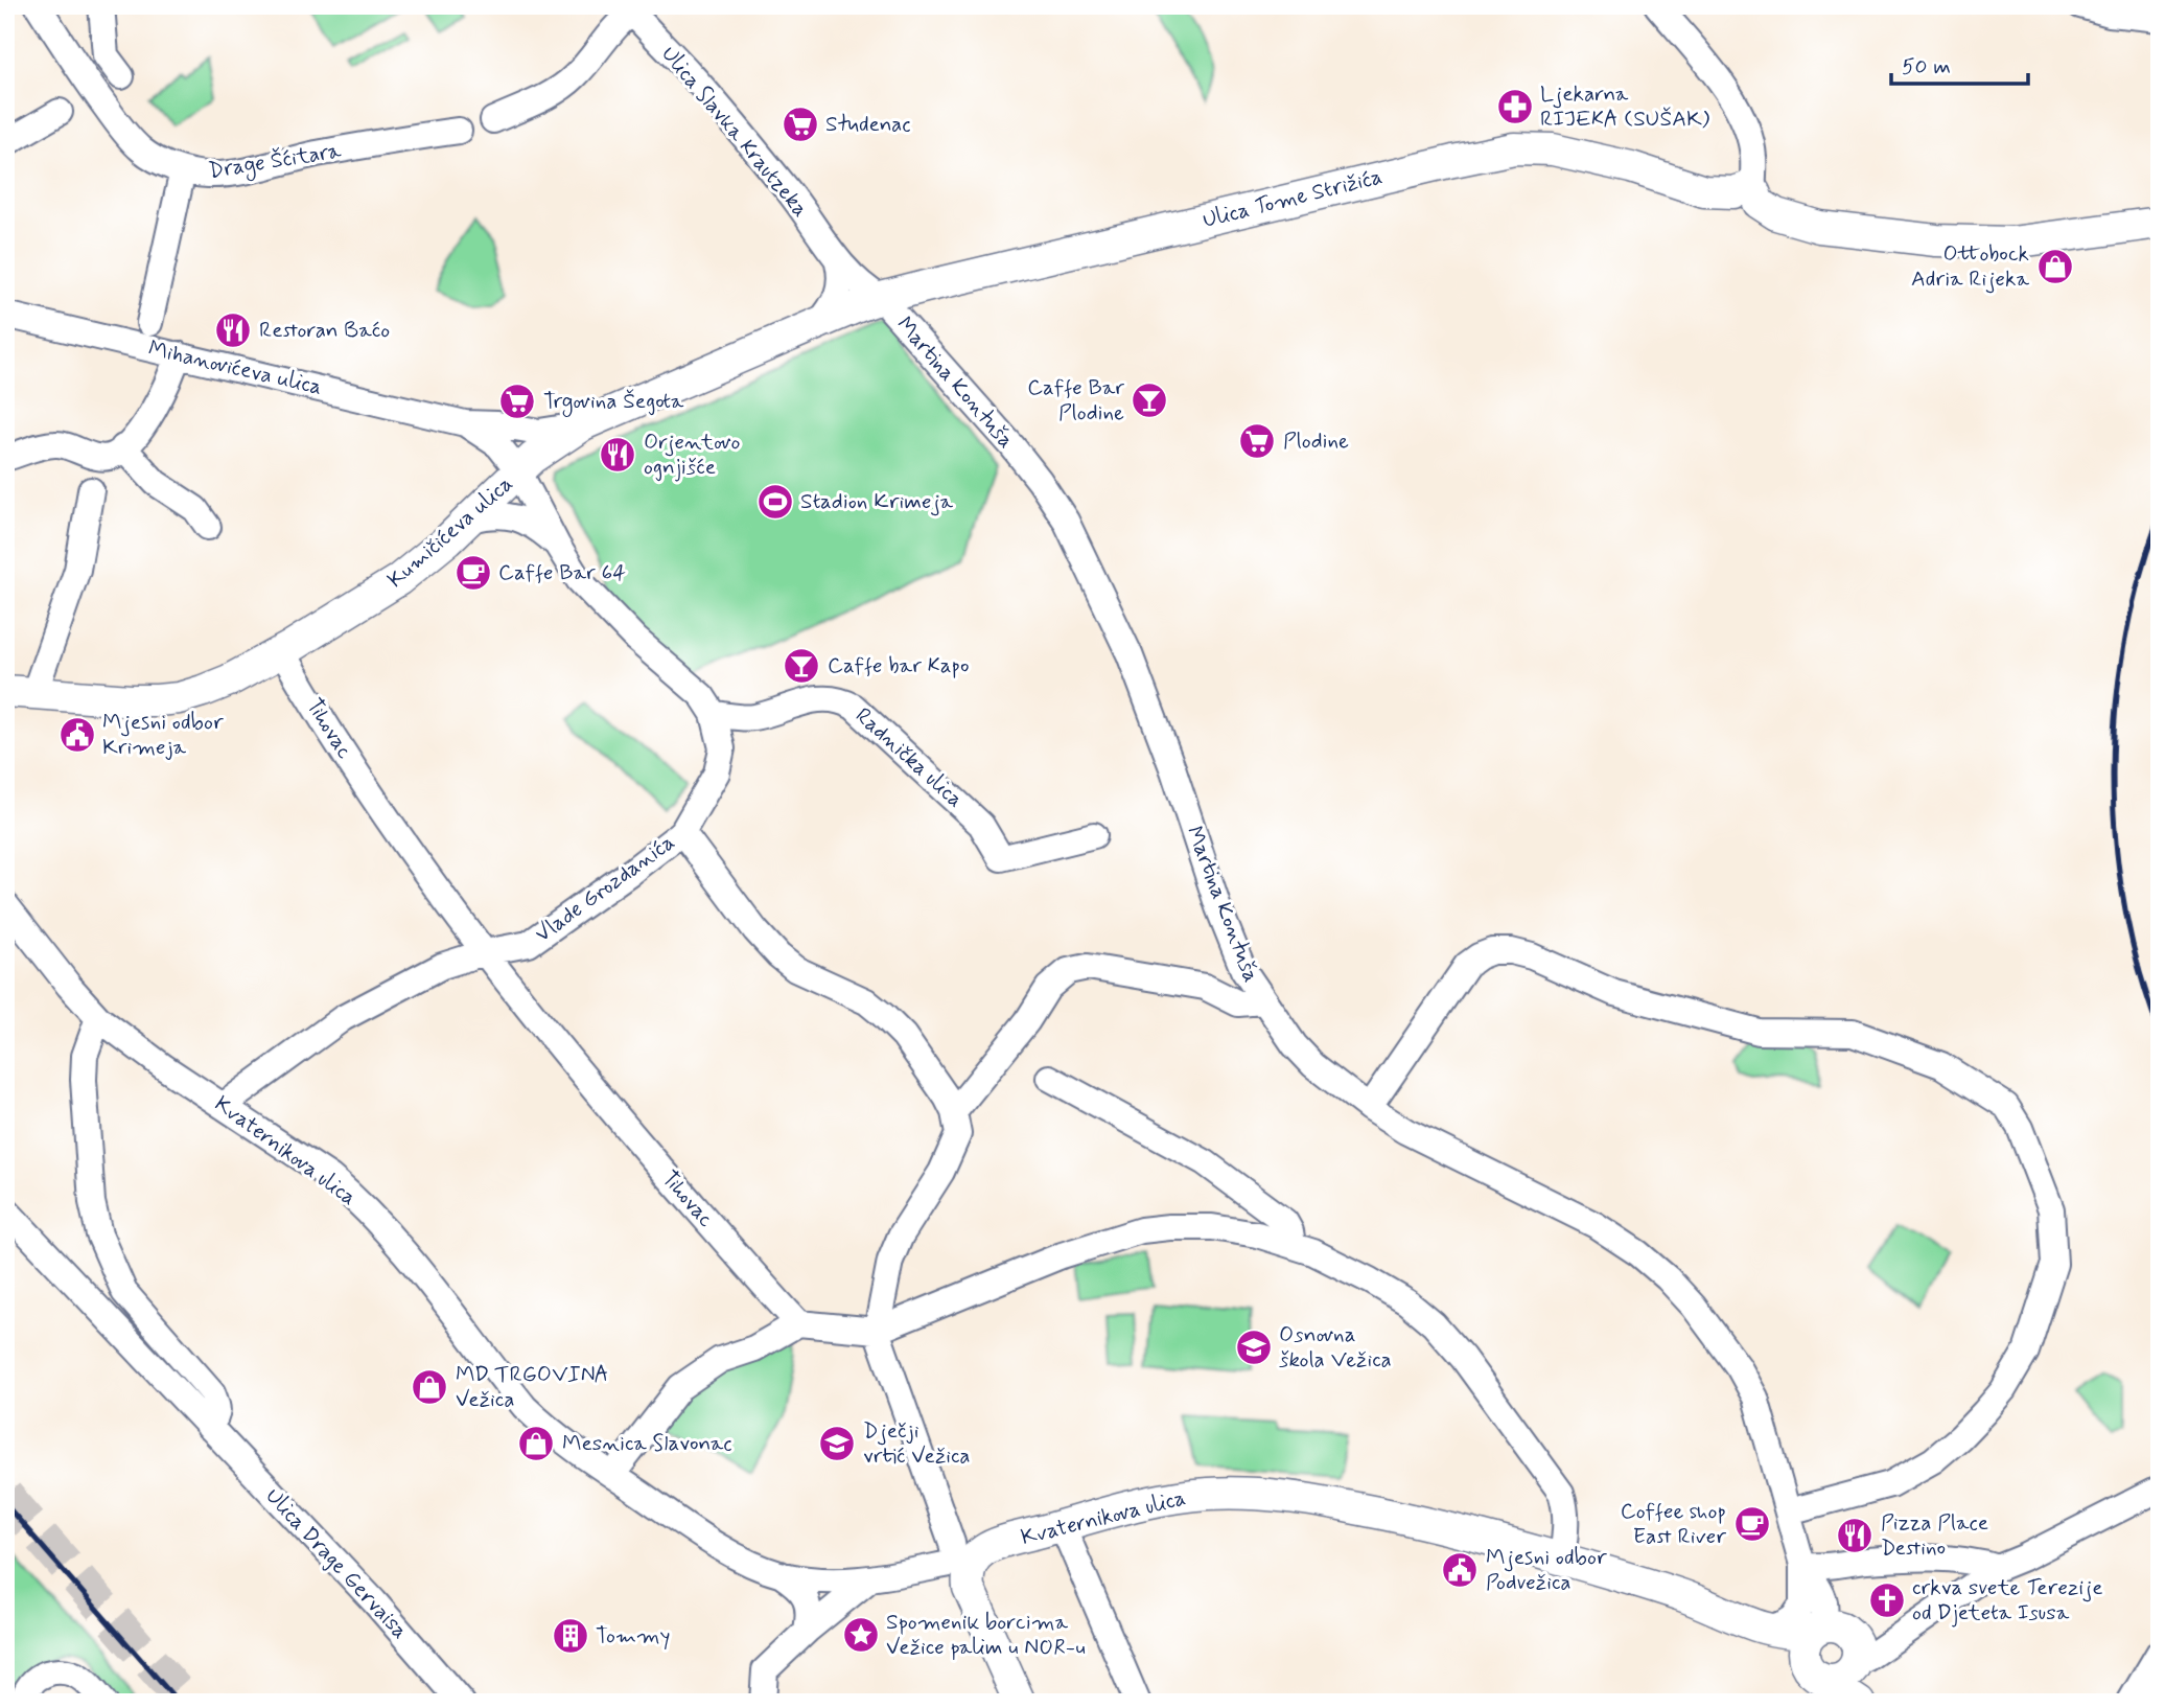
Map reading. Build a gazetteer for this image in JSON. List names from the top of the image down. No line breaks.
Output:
{"streets":{"main road":["Ulica Tome Strižića","Kumičićeva ulica","Kvaternikova ulica"],"street":["Ulica Slavka Krautzeka","Drage Šćitara","Mihanovićeva ulica","Martina Kontuša","Tihovac","Radnička ulica","Vlade Grozdanića","Ulica Drage Gervaisa"]},"crossings":[["Ulica Slavka Krautzeka","Ulica Tome Strižića"],["Ulica Slavka Krautzeka","Martina Kontuša"],["Ulica Slavka Krautzeka","Kumičićeva ulica"],["Ulica Tome Strižića","Martina Kontuša"],["Ulica Tome Strižića","Kumičićeva ulica"],["Mihanovićeva ulica","Kumičićeva ulica"],["Martina Kontuša","Kumičićeva ulica"],["Martina Kontuša","Kvaternikova ulica"],["Kumičićeva ulica","Tihovac"],["Tihovac","Vlade Grozdanića"],["Radnička ulica","Vlade Grozdanića"],["Vlade Grozdanića","Kvaternikova ulica"]],"places":{"pharmacy":["Ljekarna RIJEKA (SUŠAK)"],"supermarket":["Studenac","Trgovina Šegota","Plodine"],"shop":["Ottobock Adria Rijeka","MD TRGOVINA Vežica","Mesnica Slavonac"],"restaurant":["Restoran Baćo","Orjentovo ognjišće","Pizza Place Destino"],"bar":["Caffe Bar Plodine","Caffe bar Kapo"],"sports":["Stadion Krimeja"],"cafe":["Caffe Bar 64","Coffee shop East River"],"public building":["Mjesni odbor Krimeja","Mjesni odbor Podvežica"],"school or university":["Osnovna škola Vežica","Dječji vrtić Vežica"],"church":["crkva svete Terezije od Djeteta Isusa"],"place":["Spomenik borcima Vežice palim u NOR-u"],"building":["Tommy"]},"scale_bar":"50 m"}
